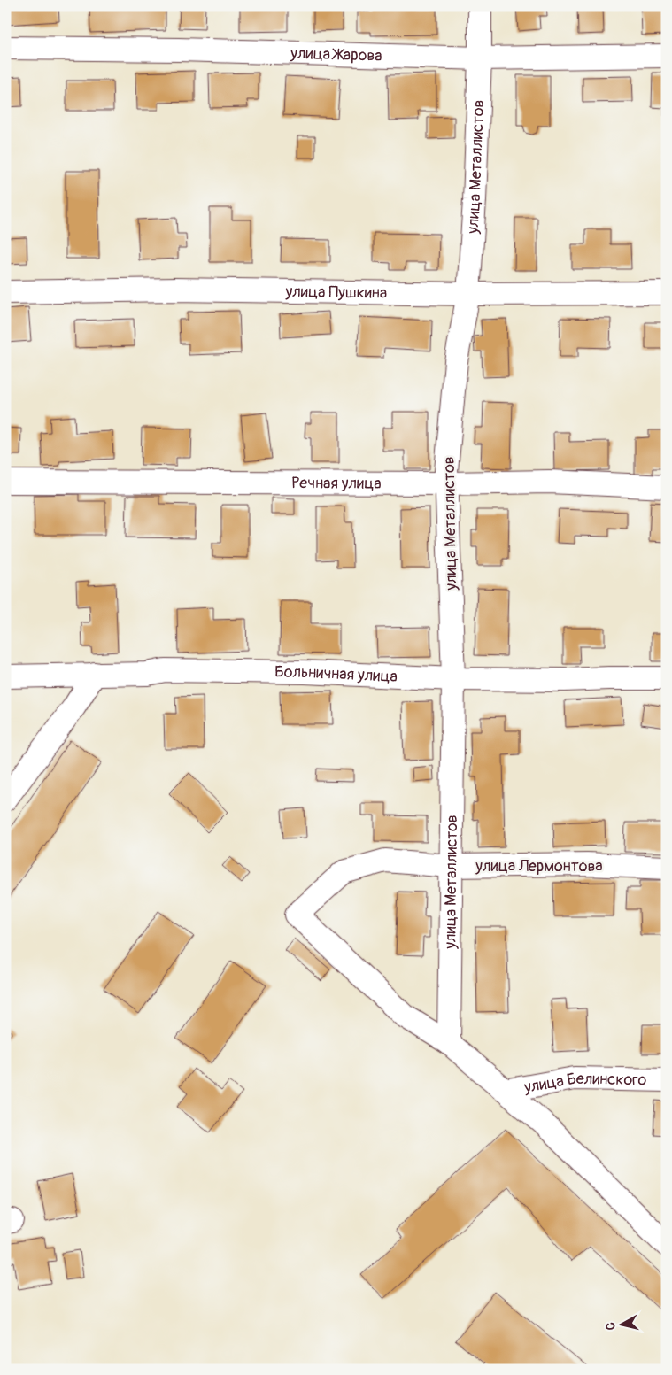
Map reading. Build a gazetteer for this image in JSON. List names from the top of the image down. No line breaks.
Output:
{"streets":{"street":["улица Жарова","улица Металлистов","улица Пушкина","Речная улица","Больничная улица","улица Лермонтова","улица Белинского"]},"crossings":[["улица Жарова","улица Металлистов"],["улица Металлистов","улица Пушкина"],["улица Металлистов","Речная улица"],["улица Металлистов","Больничная улица"],["улица Металлистов","улица Лермонтова"]],"north":"left"}
